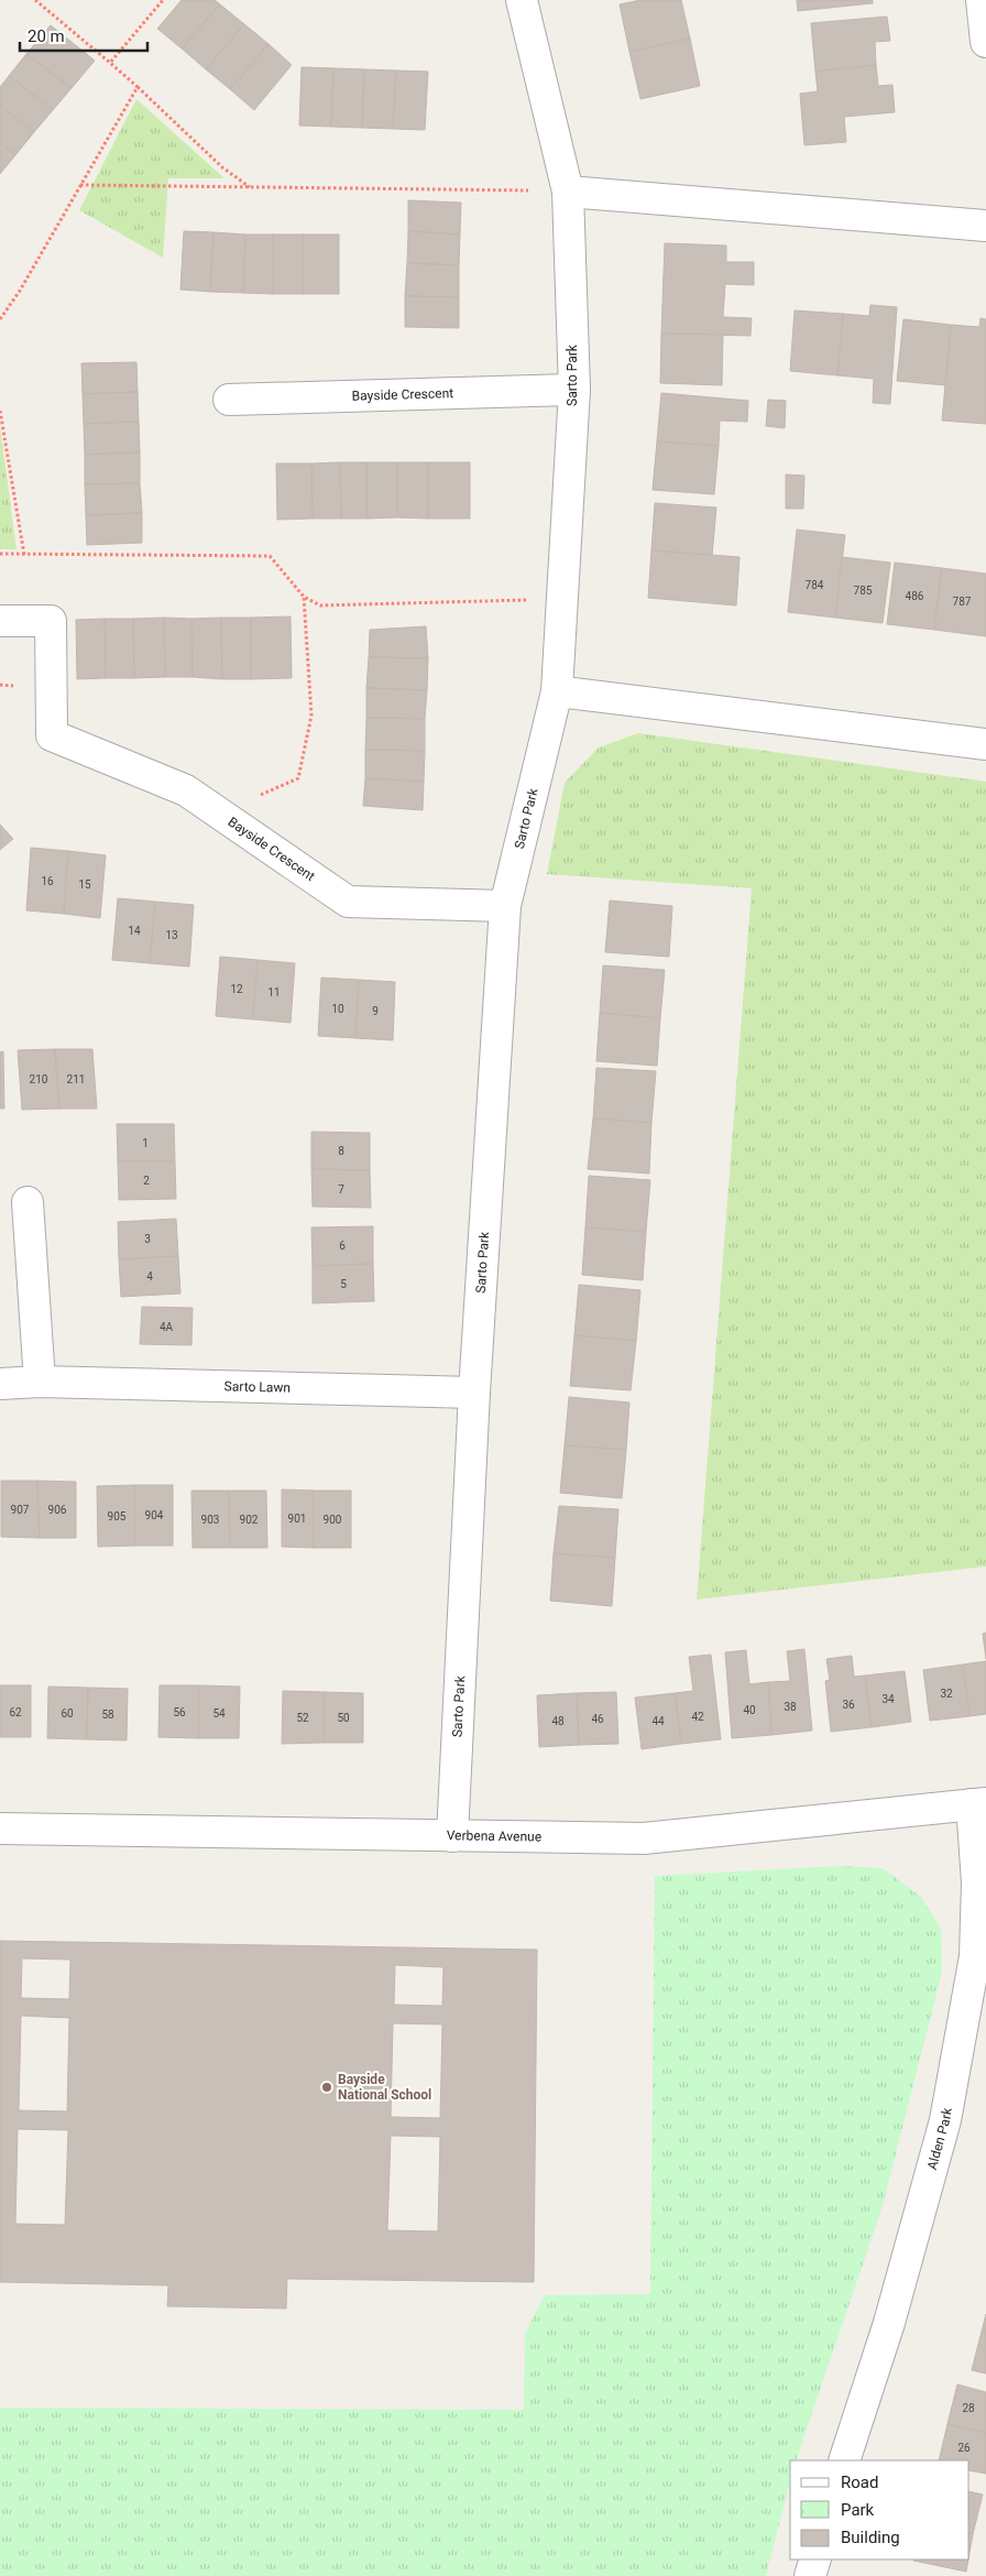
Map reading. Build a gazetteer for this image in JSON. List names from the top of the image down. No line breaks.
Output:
{"streets":{"street":["Sarto Park","Bayside Crescent","Sarto Lawn","Verbena Avenue","Alden Park"]},"crossings":[["Sarto Park","Bayside Crescent"],["Sarto Park","Sarto Lawn"],["Sarto Park","Verbena Avenue"],["Verbena Avenue","Alden Park"]],"places":["Bayside National School"],"house_numbers":["784","785","486","787","16","15","14","13","12","11","10","9","210","211","1","8","2","7","3","6","4","5","4A","907","906","904","905","901","903","902","900","32","34","36","38","40","62","56","60","54","58","42","52","50","46","48","44","28","26"],"legend":["Road","Park","Building"],"scale_bar":"20 m"}
